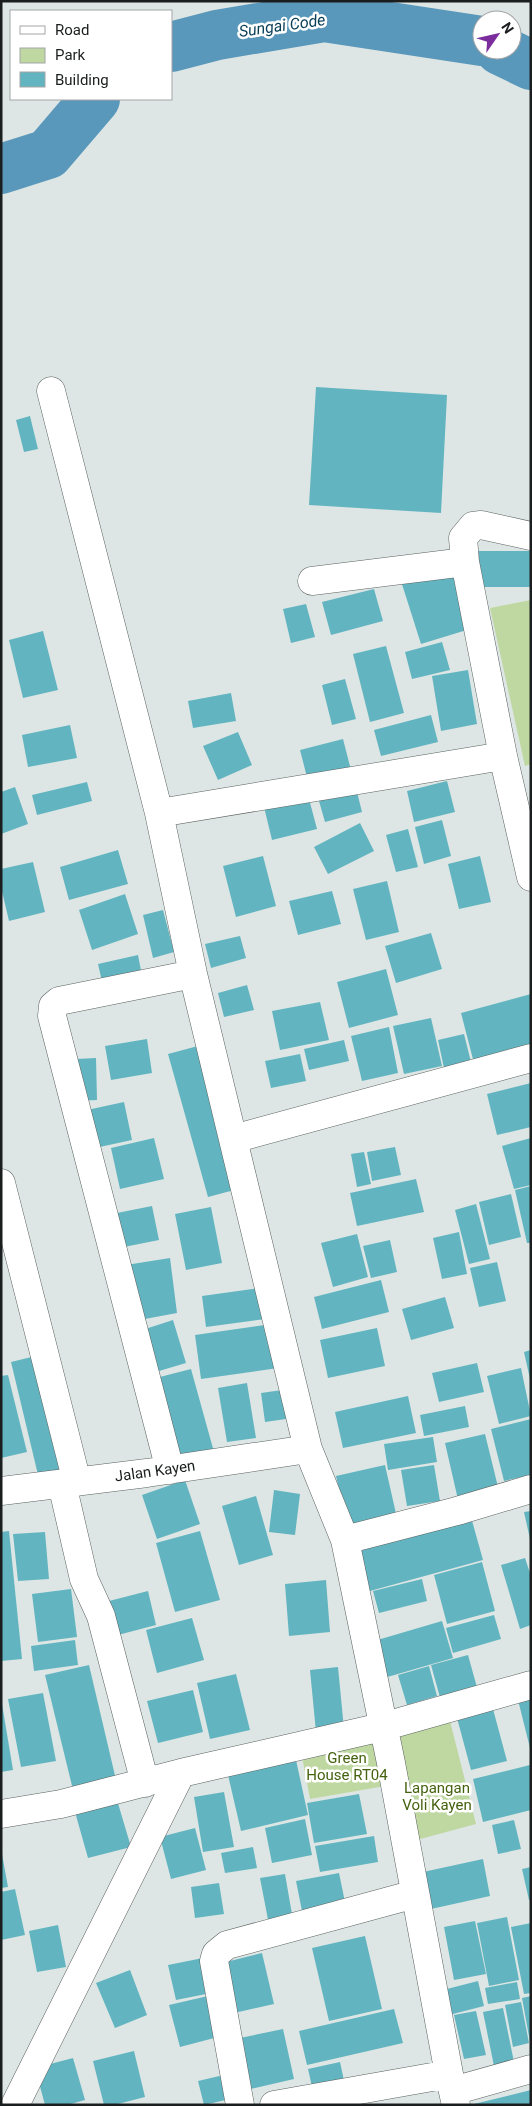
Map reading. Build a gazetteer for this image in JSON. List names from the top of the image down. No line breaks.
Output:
{"streets":{"street":["Jalan Kayen"]},"water":["Sungai Code"],"parks":["Green House RT04","Lapangan Voli Kayen"],"legend":["Road","Park","Building"],"north":"top right"}
